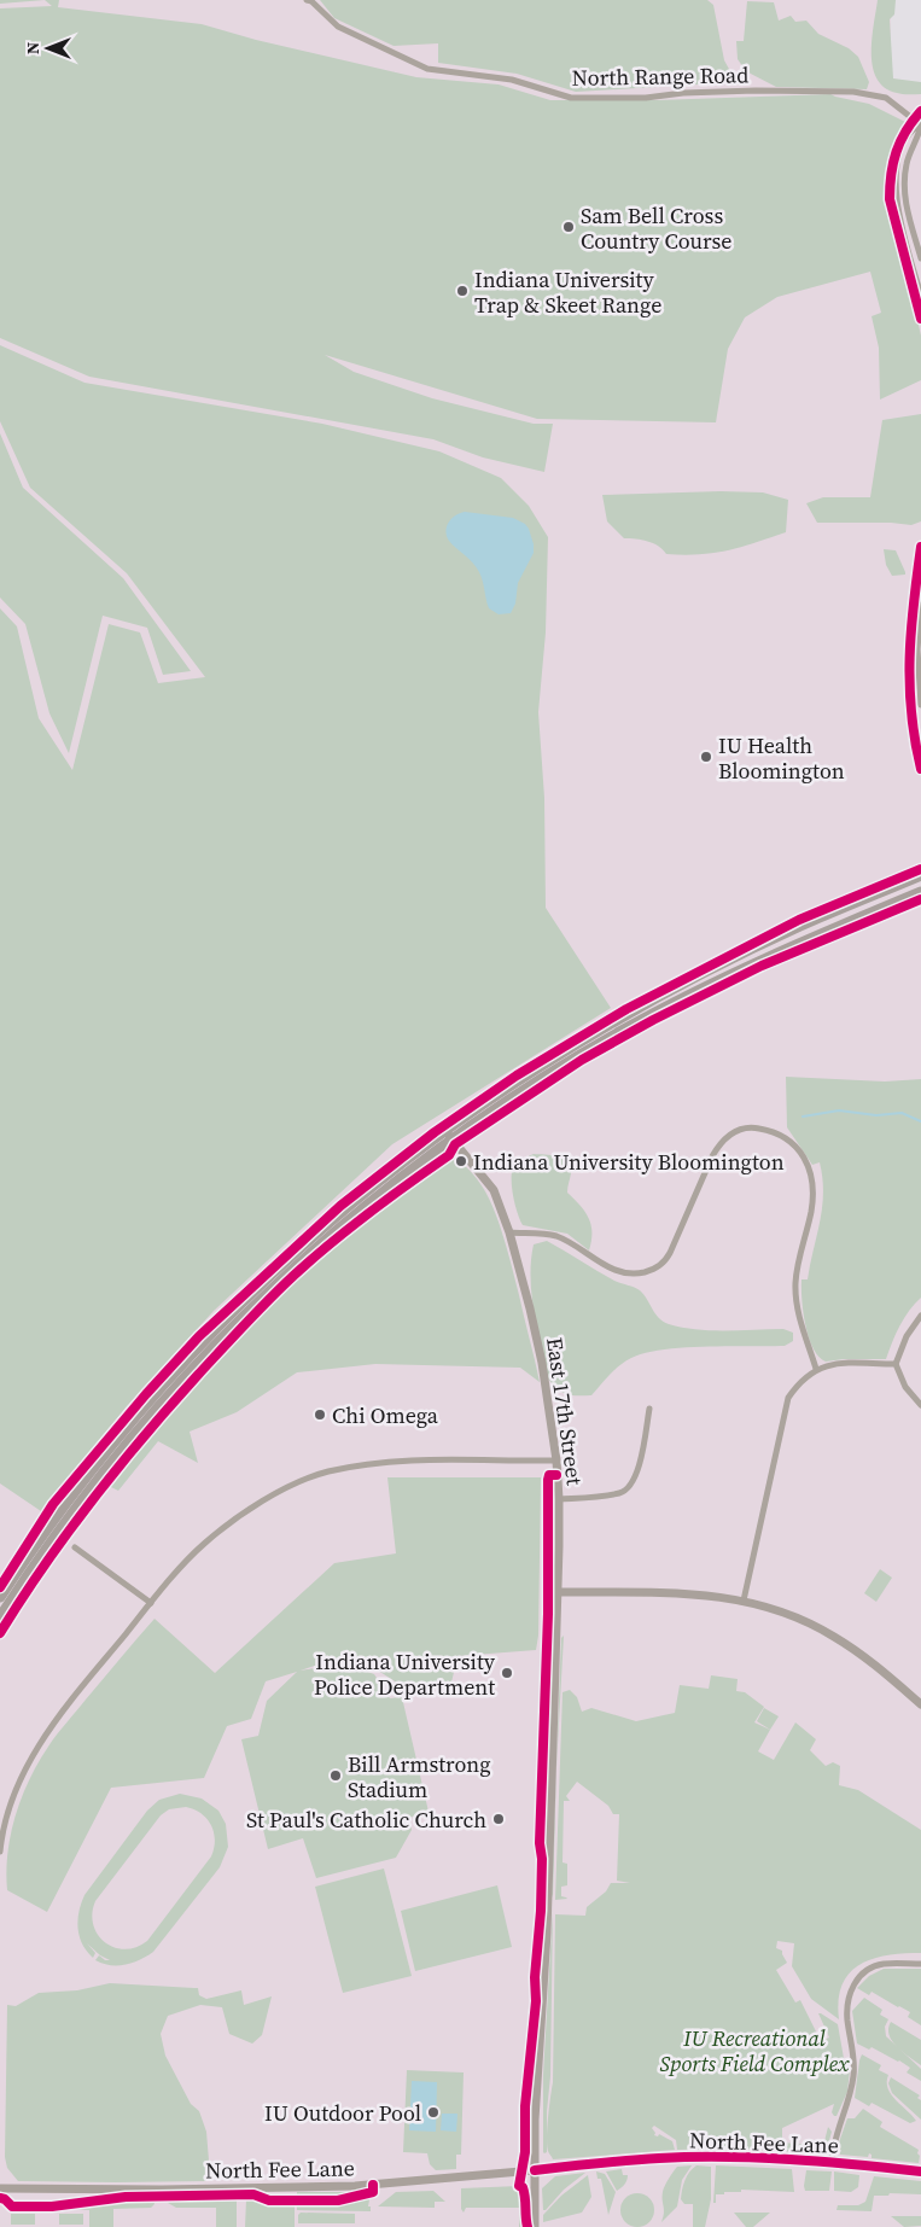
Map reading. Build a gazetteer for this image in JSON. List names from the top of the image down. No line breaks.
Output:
{"streets":{"main road":["East 17th Street","North Fee Lane"],"street":["North Range Road"]},"crossings":[["East 17th Street","North Fee Lane"]],"parks":["IU Recreational Sports Field Complex"],"places":["Sam Bell Cross Country Course","Indiana University Trap & Skeet Range","IU Health Bloomington","Indiana University Bloomington","Chi Omega","Indiana University Police Department","Bill Armstrong Stadium","St Paul's Catholic Church","IU Outdoor Pool"],"north":"left"}
